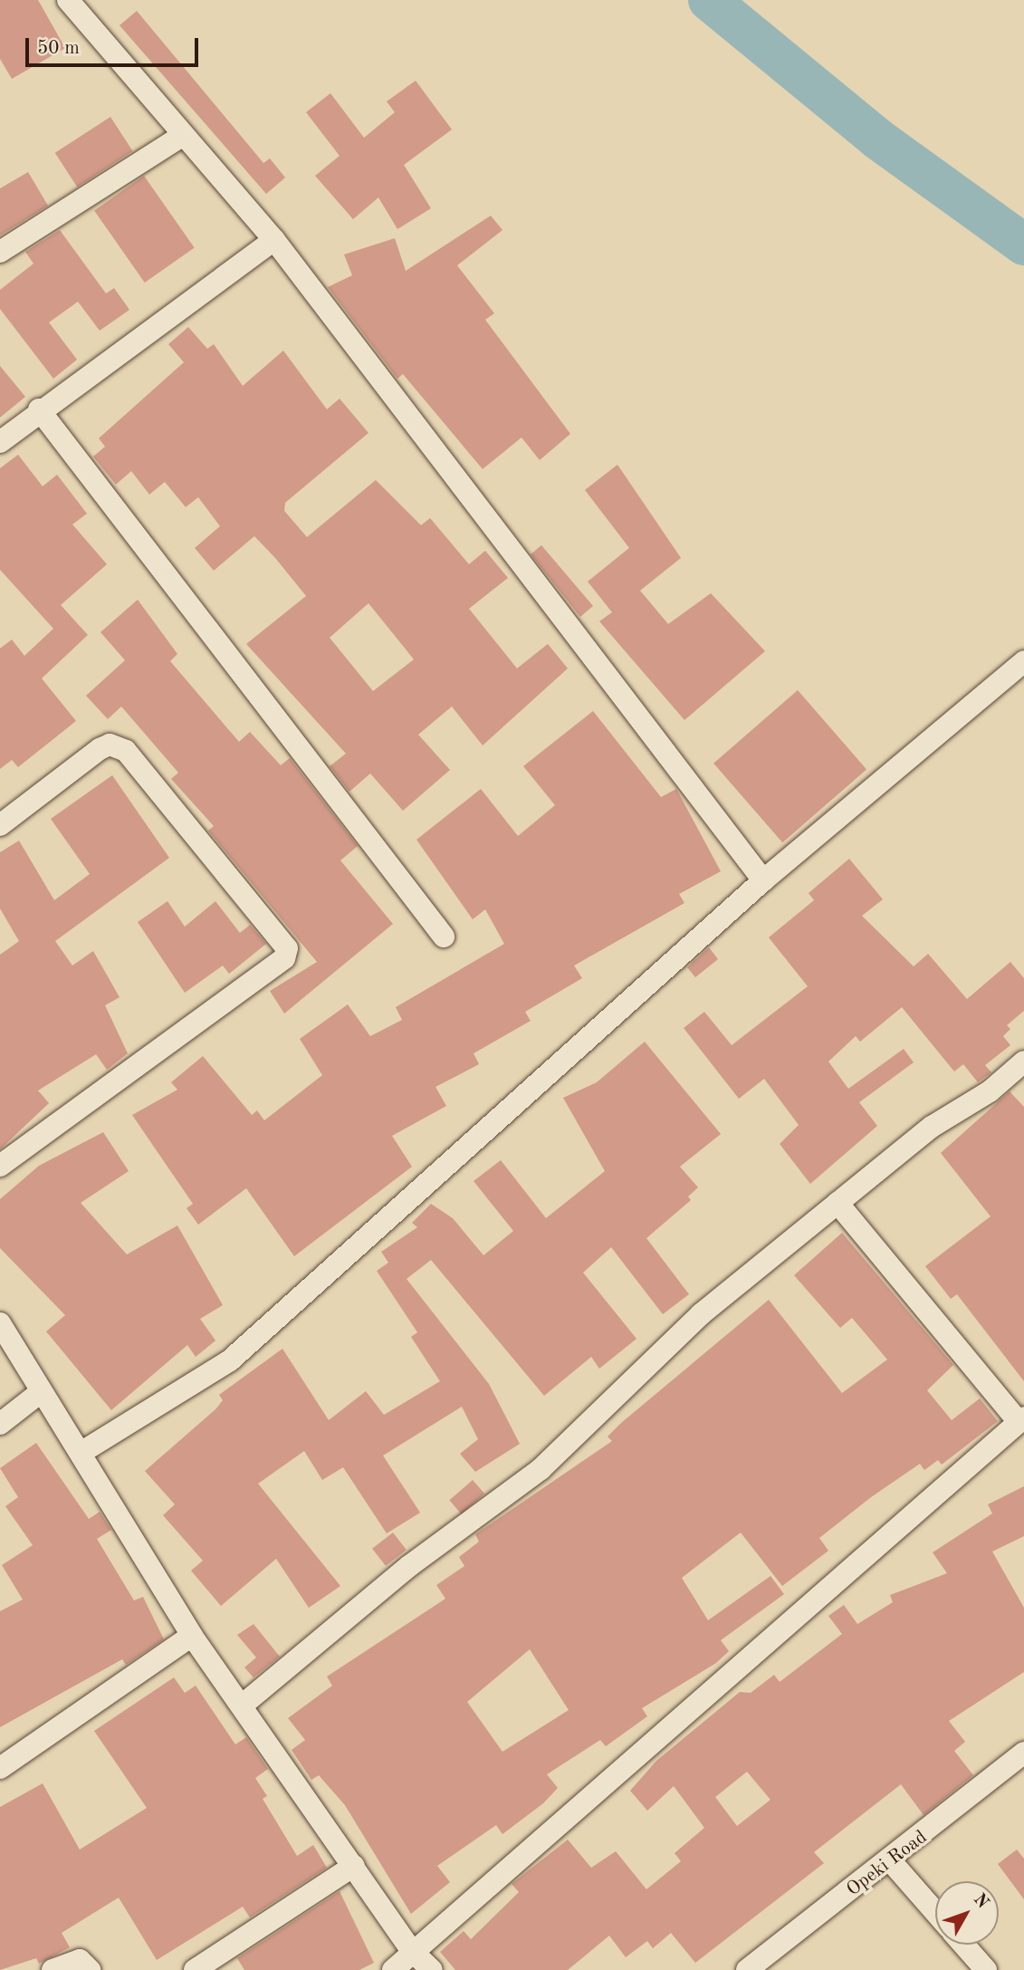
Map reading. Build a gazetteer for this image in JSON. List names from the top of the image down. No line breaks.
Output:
{"streets":{"street":["Opeki Road"]},"scale_bar":"50 m","north":"top right"}
